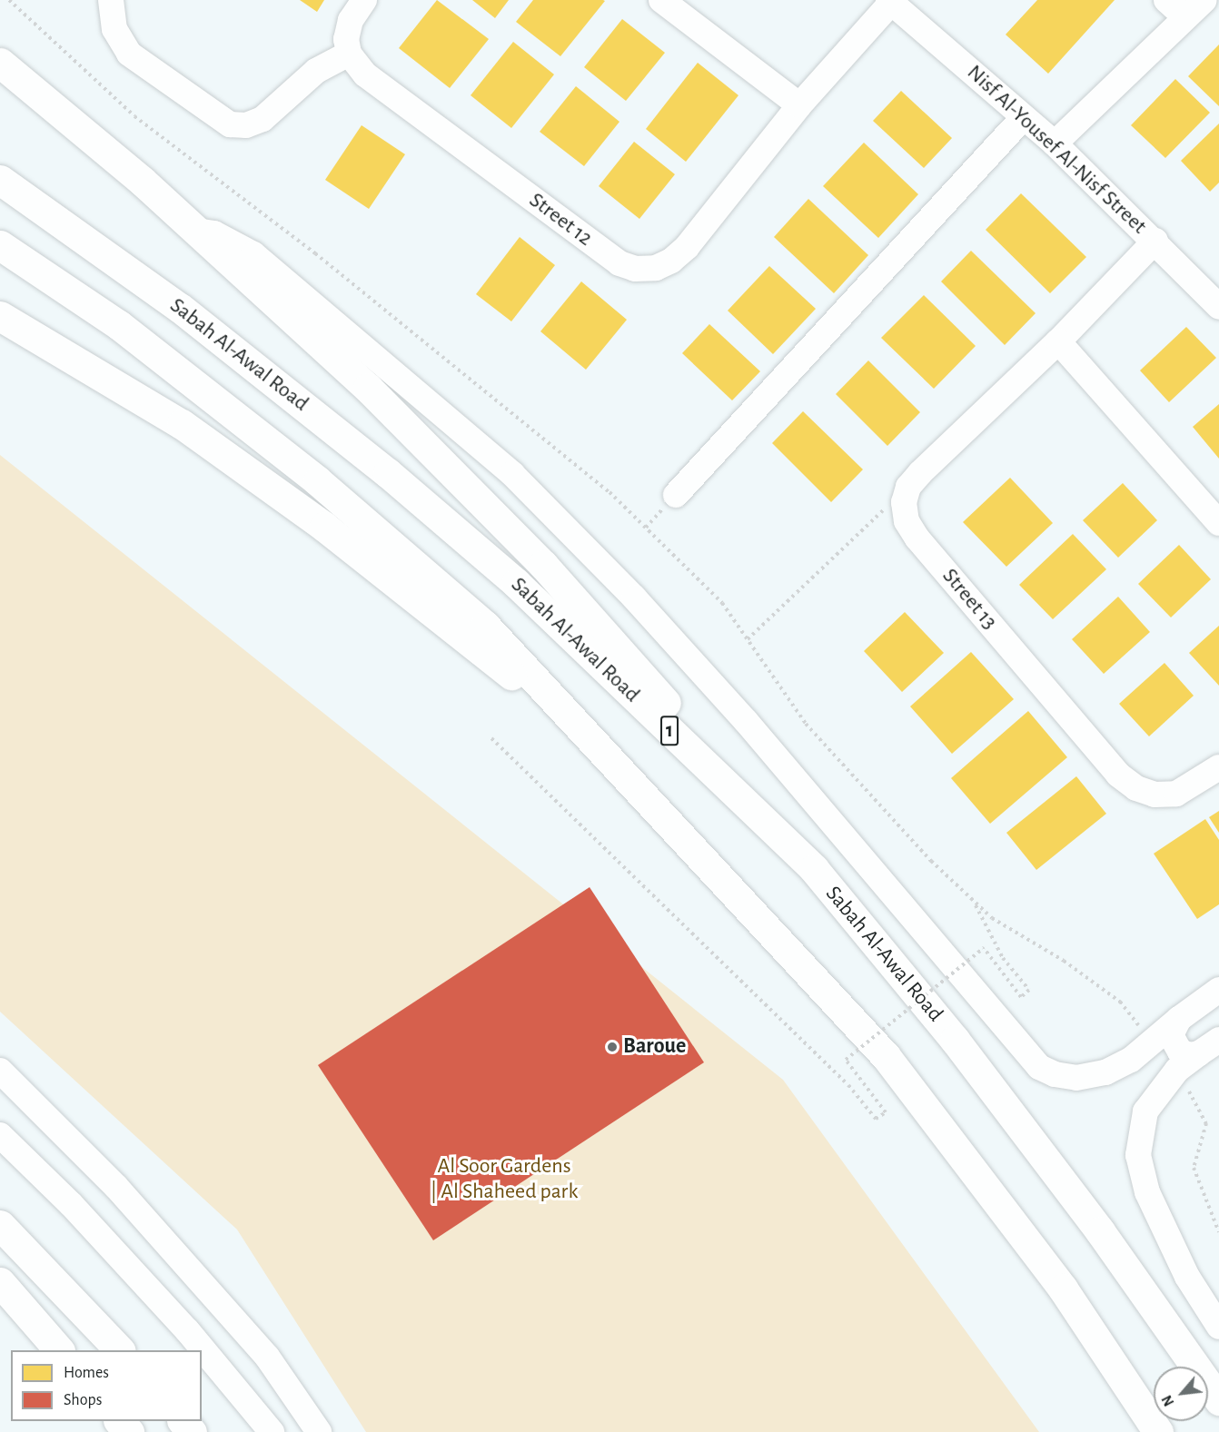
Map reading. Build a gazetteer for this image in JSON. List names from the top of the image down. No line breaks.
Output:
{"streets":{"main road":["Sabah Al-Awal Road","1"],"street":["Nisf Al-Yousef Al-Nisf Street","Street 12","Street 13"]},"crossings":[["Nisf Al-Yousef Al-Nisf Street","Street 12"]],"parks":["Al Soor Gardens | Al Shaheed park"],"places":["Baroue"],"legend":["Homes","Shops"],"north":"bottom left"}
